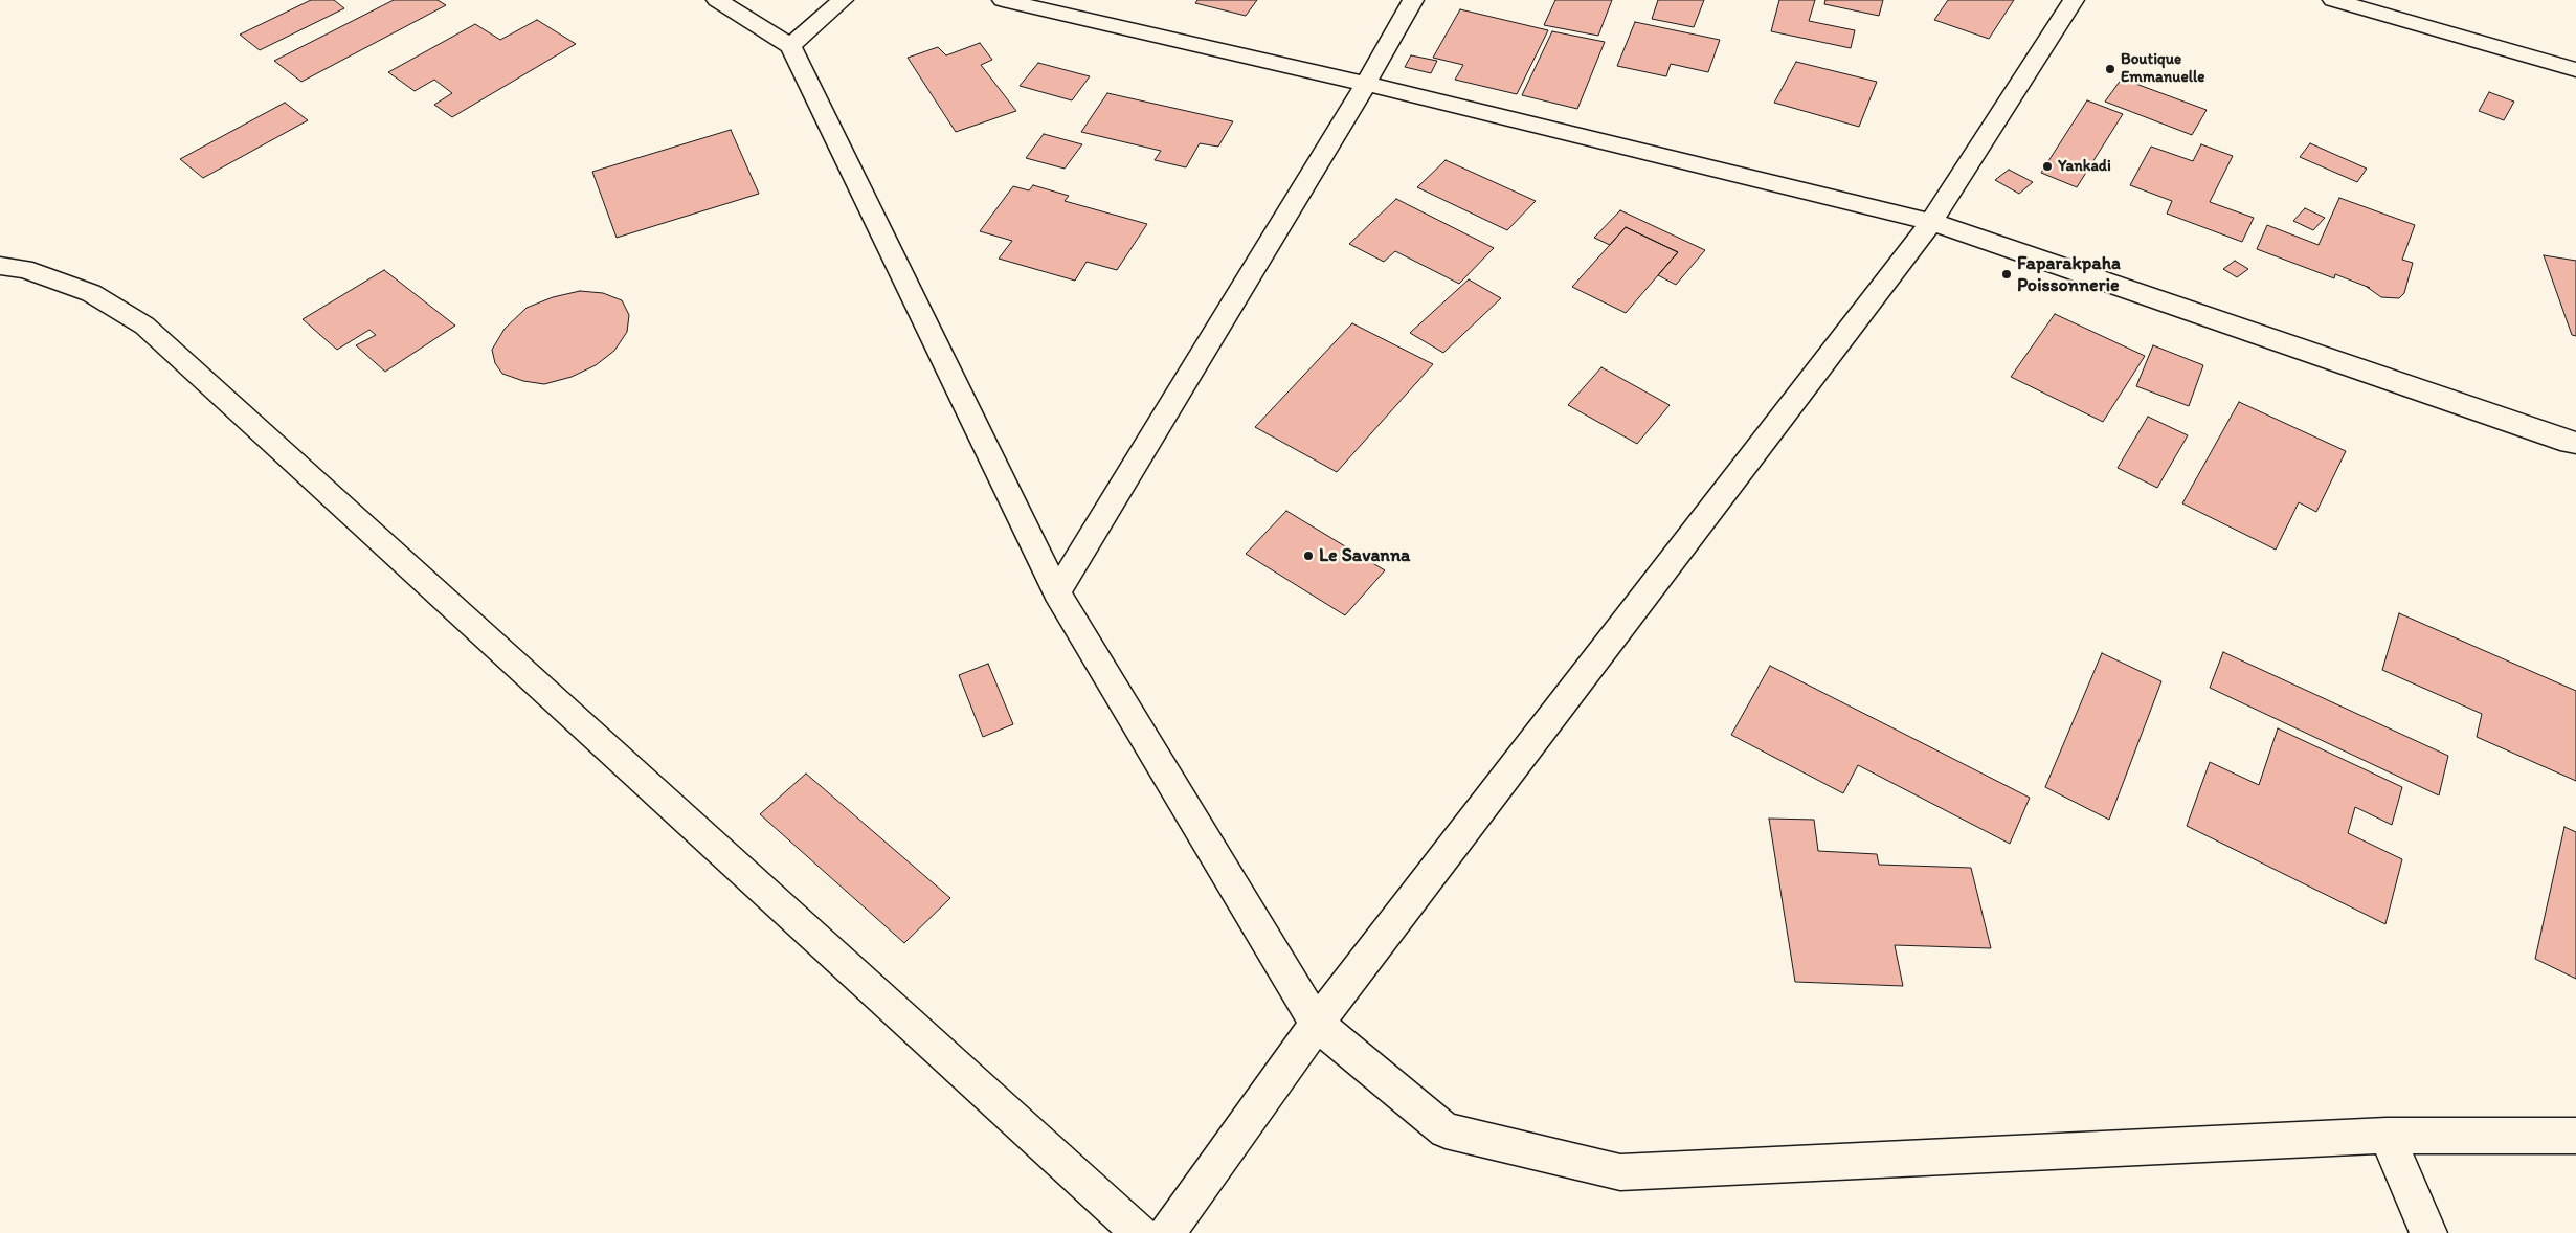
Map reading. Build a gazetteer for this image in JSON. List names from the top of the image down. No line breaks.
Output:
{"places":["Boutique Emmanuelle","Yankadi","Faparakpaha Poissonnerie","Le Savanna"]}
